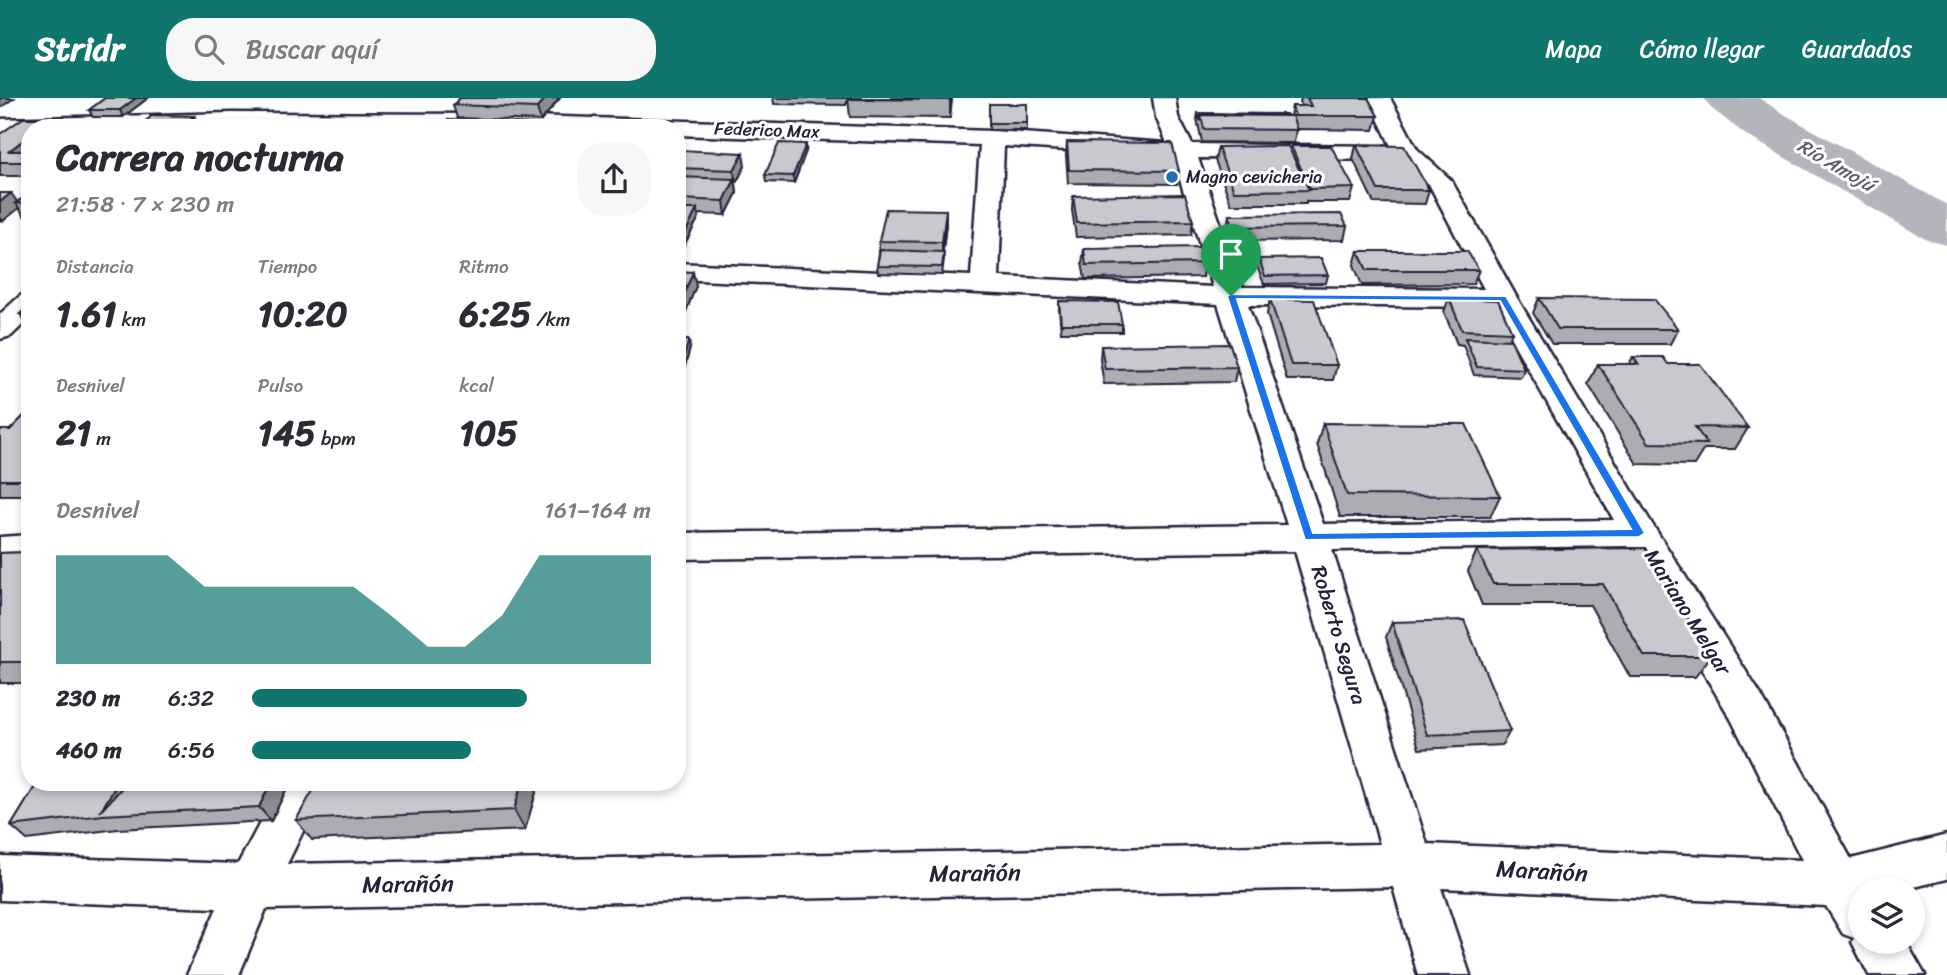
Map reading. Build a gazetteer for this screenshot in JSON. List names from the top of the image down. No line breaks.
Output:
{"streets":{"street":["Federico Max","Mariano Melgar","Roberto Segura","Marañón"]},"crossings":[["Federico Max","Mariano Melgar"],["Federico Max","Roberto Segura"],["Roberto Segura","Marañón"]],"water":["Río Amojú"],"places":["Magno cevicheria"],"page":{"header":"Stridr","search":"Buscar aquí","nav":["Mapa","Cómo llegar","Guardados"],"heading":["Carrera nocturna","21:58 · 7 × 230 m"],"stats":[["Distancia","1.61 km"],["Tiempo","10:20"],["Ritmo","6:25 /km"],["Desnivel","21 m"],["Pulso","145 bpm"],["kcal","105"]],"chart":["Desnivel","161–164 m"],"list":[{"name":"230 m","note":"6:32"},{"name":"460 m","note":"6:56"}]}}
